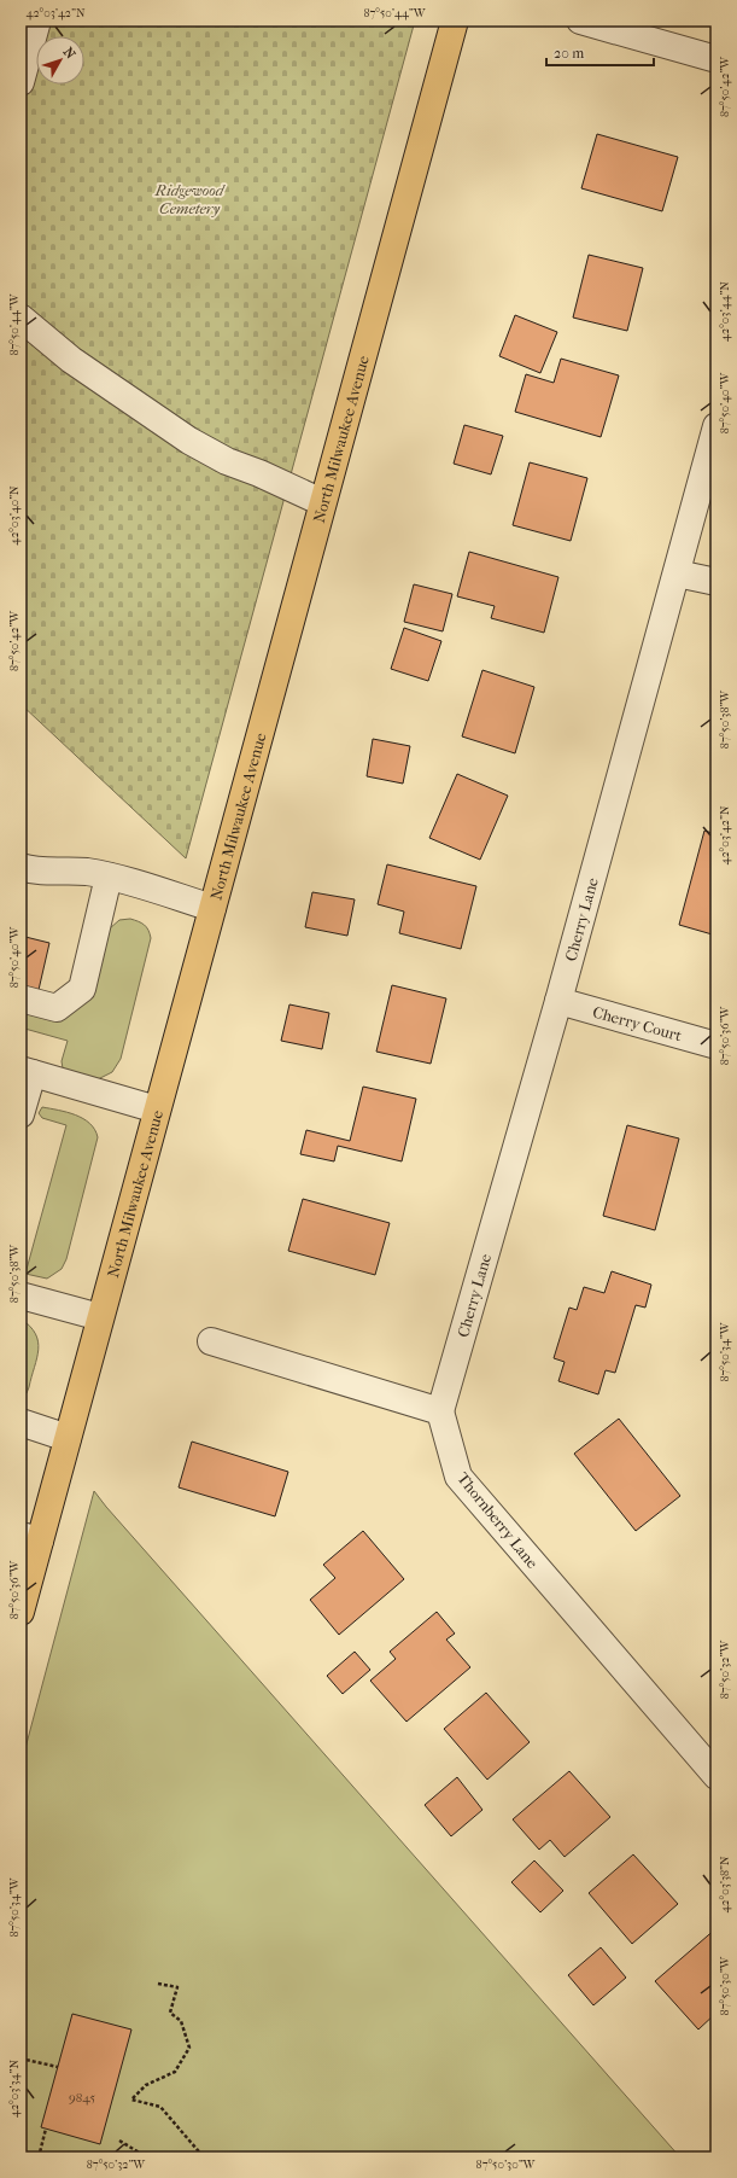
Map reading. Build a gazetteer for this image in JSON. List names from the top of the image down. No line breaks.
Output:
{"streets":{"main road":["North Milwaukee Avenue"],"street":["Cherry Lane","Cherry Court","Thornberry Lane"]},"crossings":[["Cherry Lane","Cherry Court"],["Cherry Lane","Thornberry Lane"]],"parks":["Ridgewood Cemetery"],"house_numbers":["9845"],"scale_bar":"20 m","north":"top right","coordinates":["42°03'42\"N","87°50'44\"W","87°50'42\"W","42°03'44\"N","87°50'40\"W","42°03'40\"N","87°50'38\"W","87°50'36\"W","87°50'34\"W","87°50'32\"W","42°03'38\"N","87°50'30\"W","42°03'34\"N"]}
